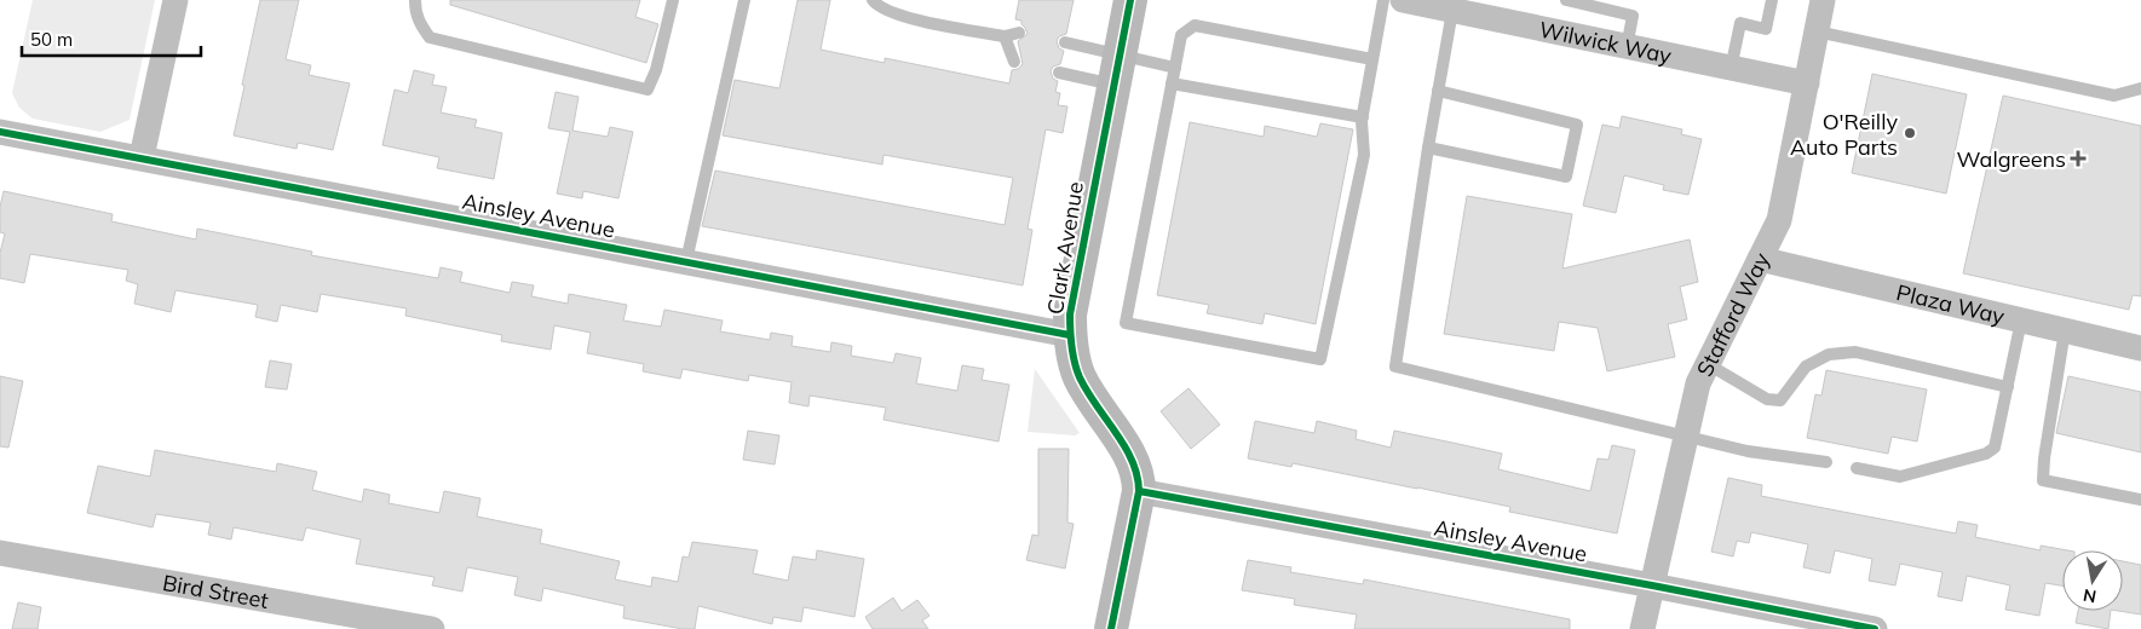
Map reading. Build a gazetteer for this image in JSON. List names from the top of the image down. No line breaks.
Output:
{"streets":{"street":["Wilwick Way","Ainsley Avenue","Clark Avenue","Plaza Way","Stafford Way","Bird Street"]},"crossings":[["Wilwick Way","Stafford Way"],["Ainsley Avenue","Clark Avenue"],["Ainsley Avenue","Stafford Way"],["Plaza Way","Stafford Way"]],"places":{"other":["O'Reilly Auto Parts"],"health":["Walgreens"]},"scale_bar":"50 m","north":"bottom"}
